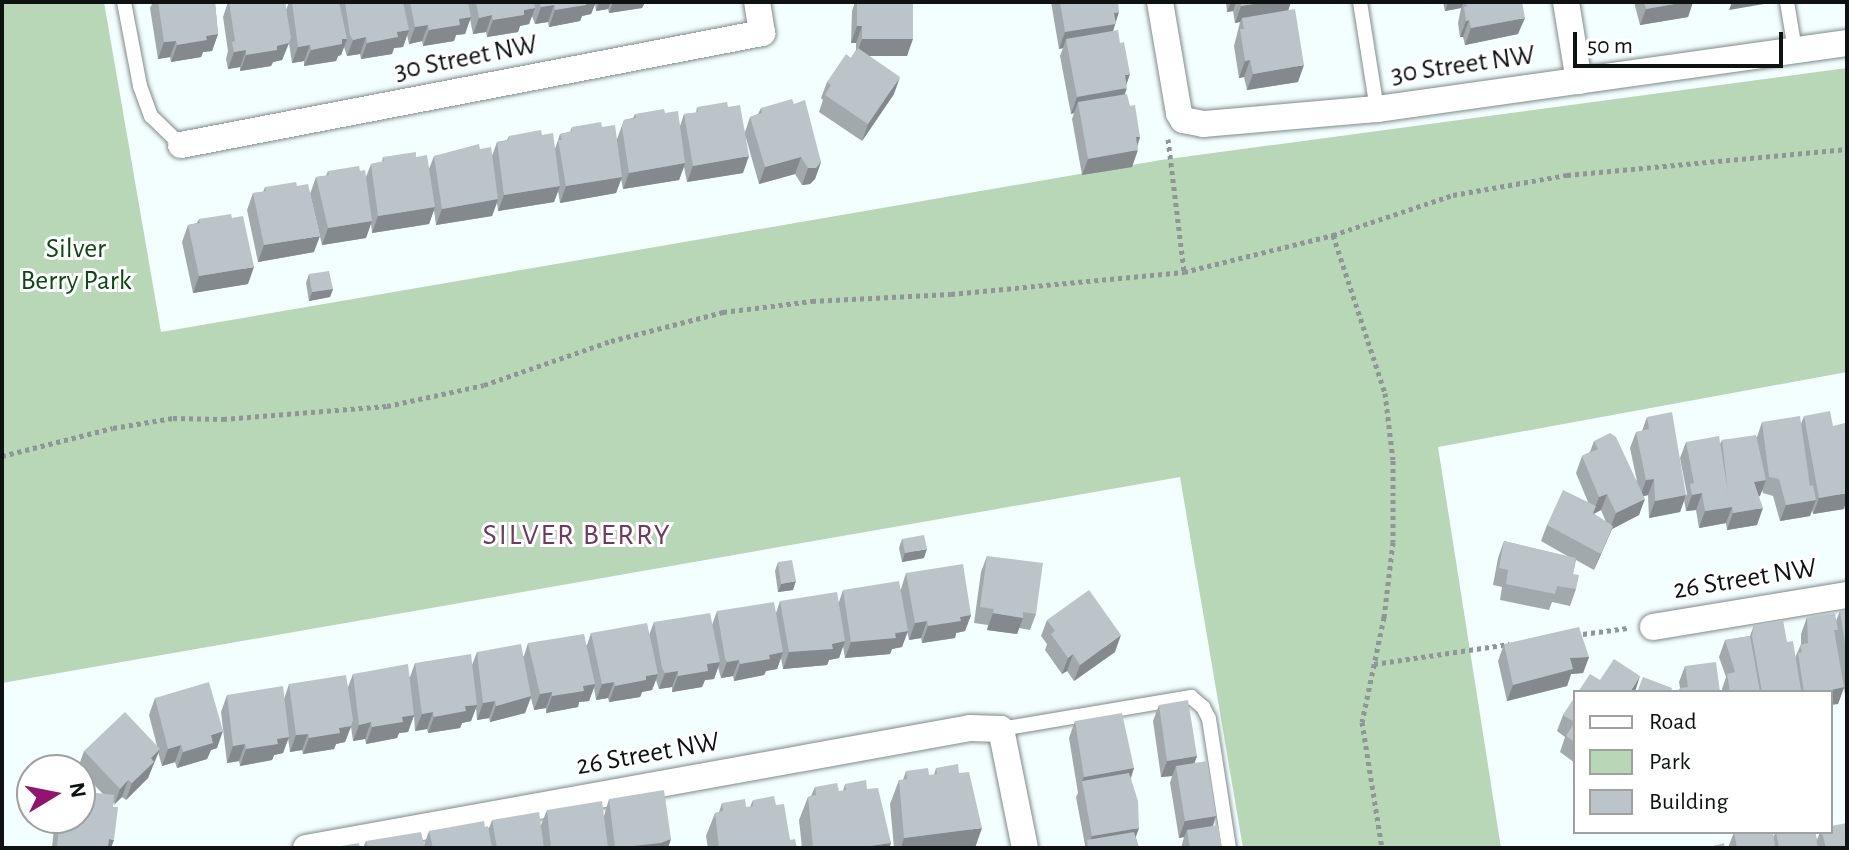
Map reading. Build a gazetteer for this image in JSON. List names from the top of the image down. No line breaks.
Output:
{"streets":{"street":["30 Street NW","26 Street NW"]},"districts":["SILVER BERRY"],"parks":["Silver Berry Park"],"legend":["Road","Park","Building"],"scale_bar":"50 m","north":"right"}
